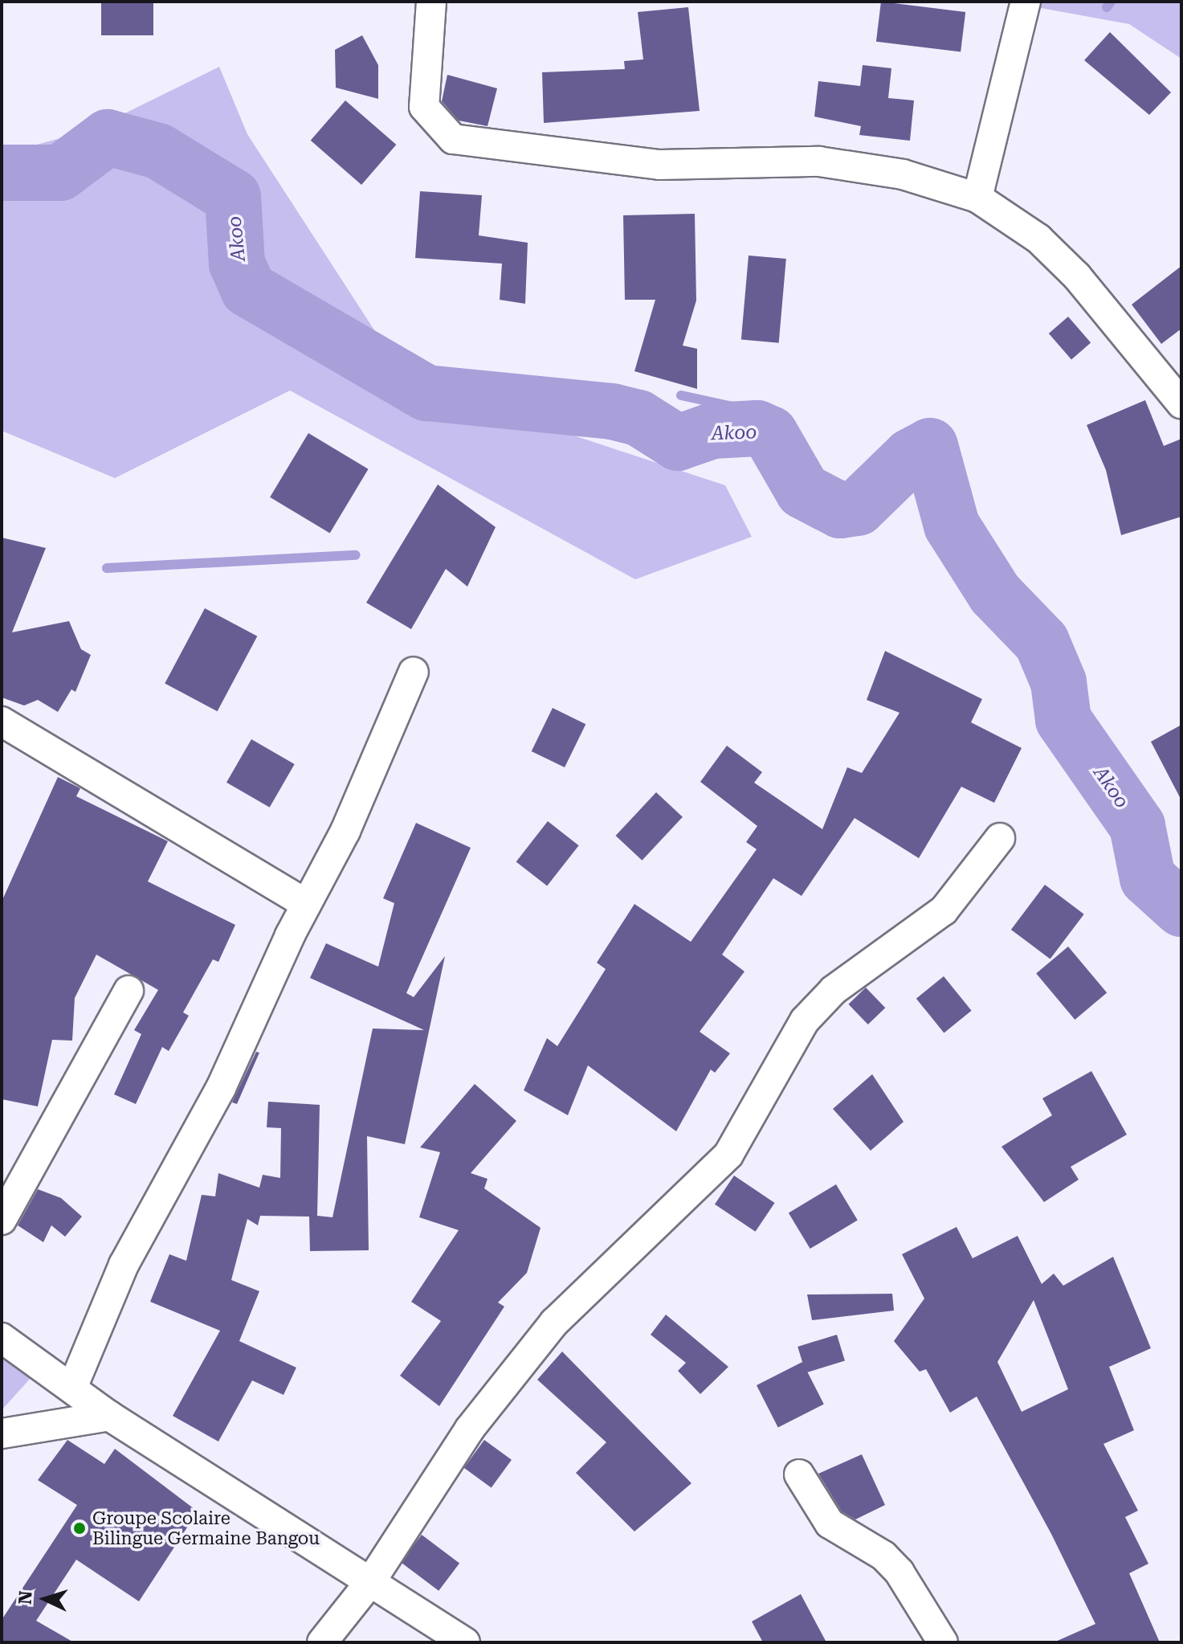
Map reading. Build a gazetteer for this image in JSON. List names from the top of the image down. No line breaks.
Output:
{"water":["Akoo"],"places":["Groupe Scolaire Bilingue Germaine Bangou"],"north":"left"}
